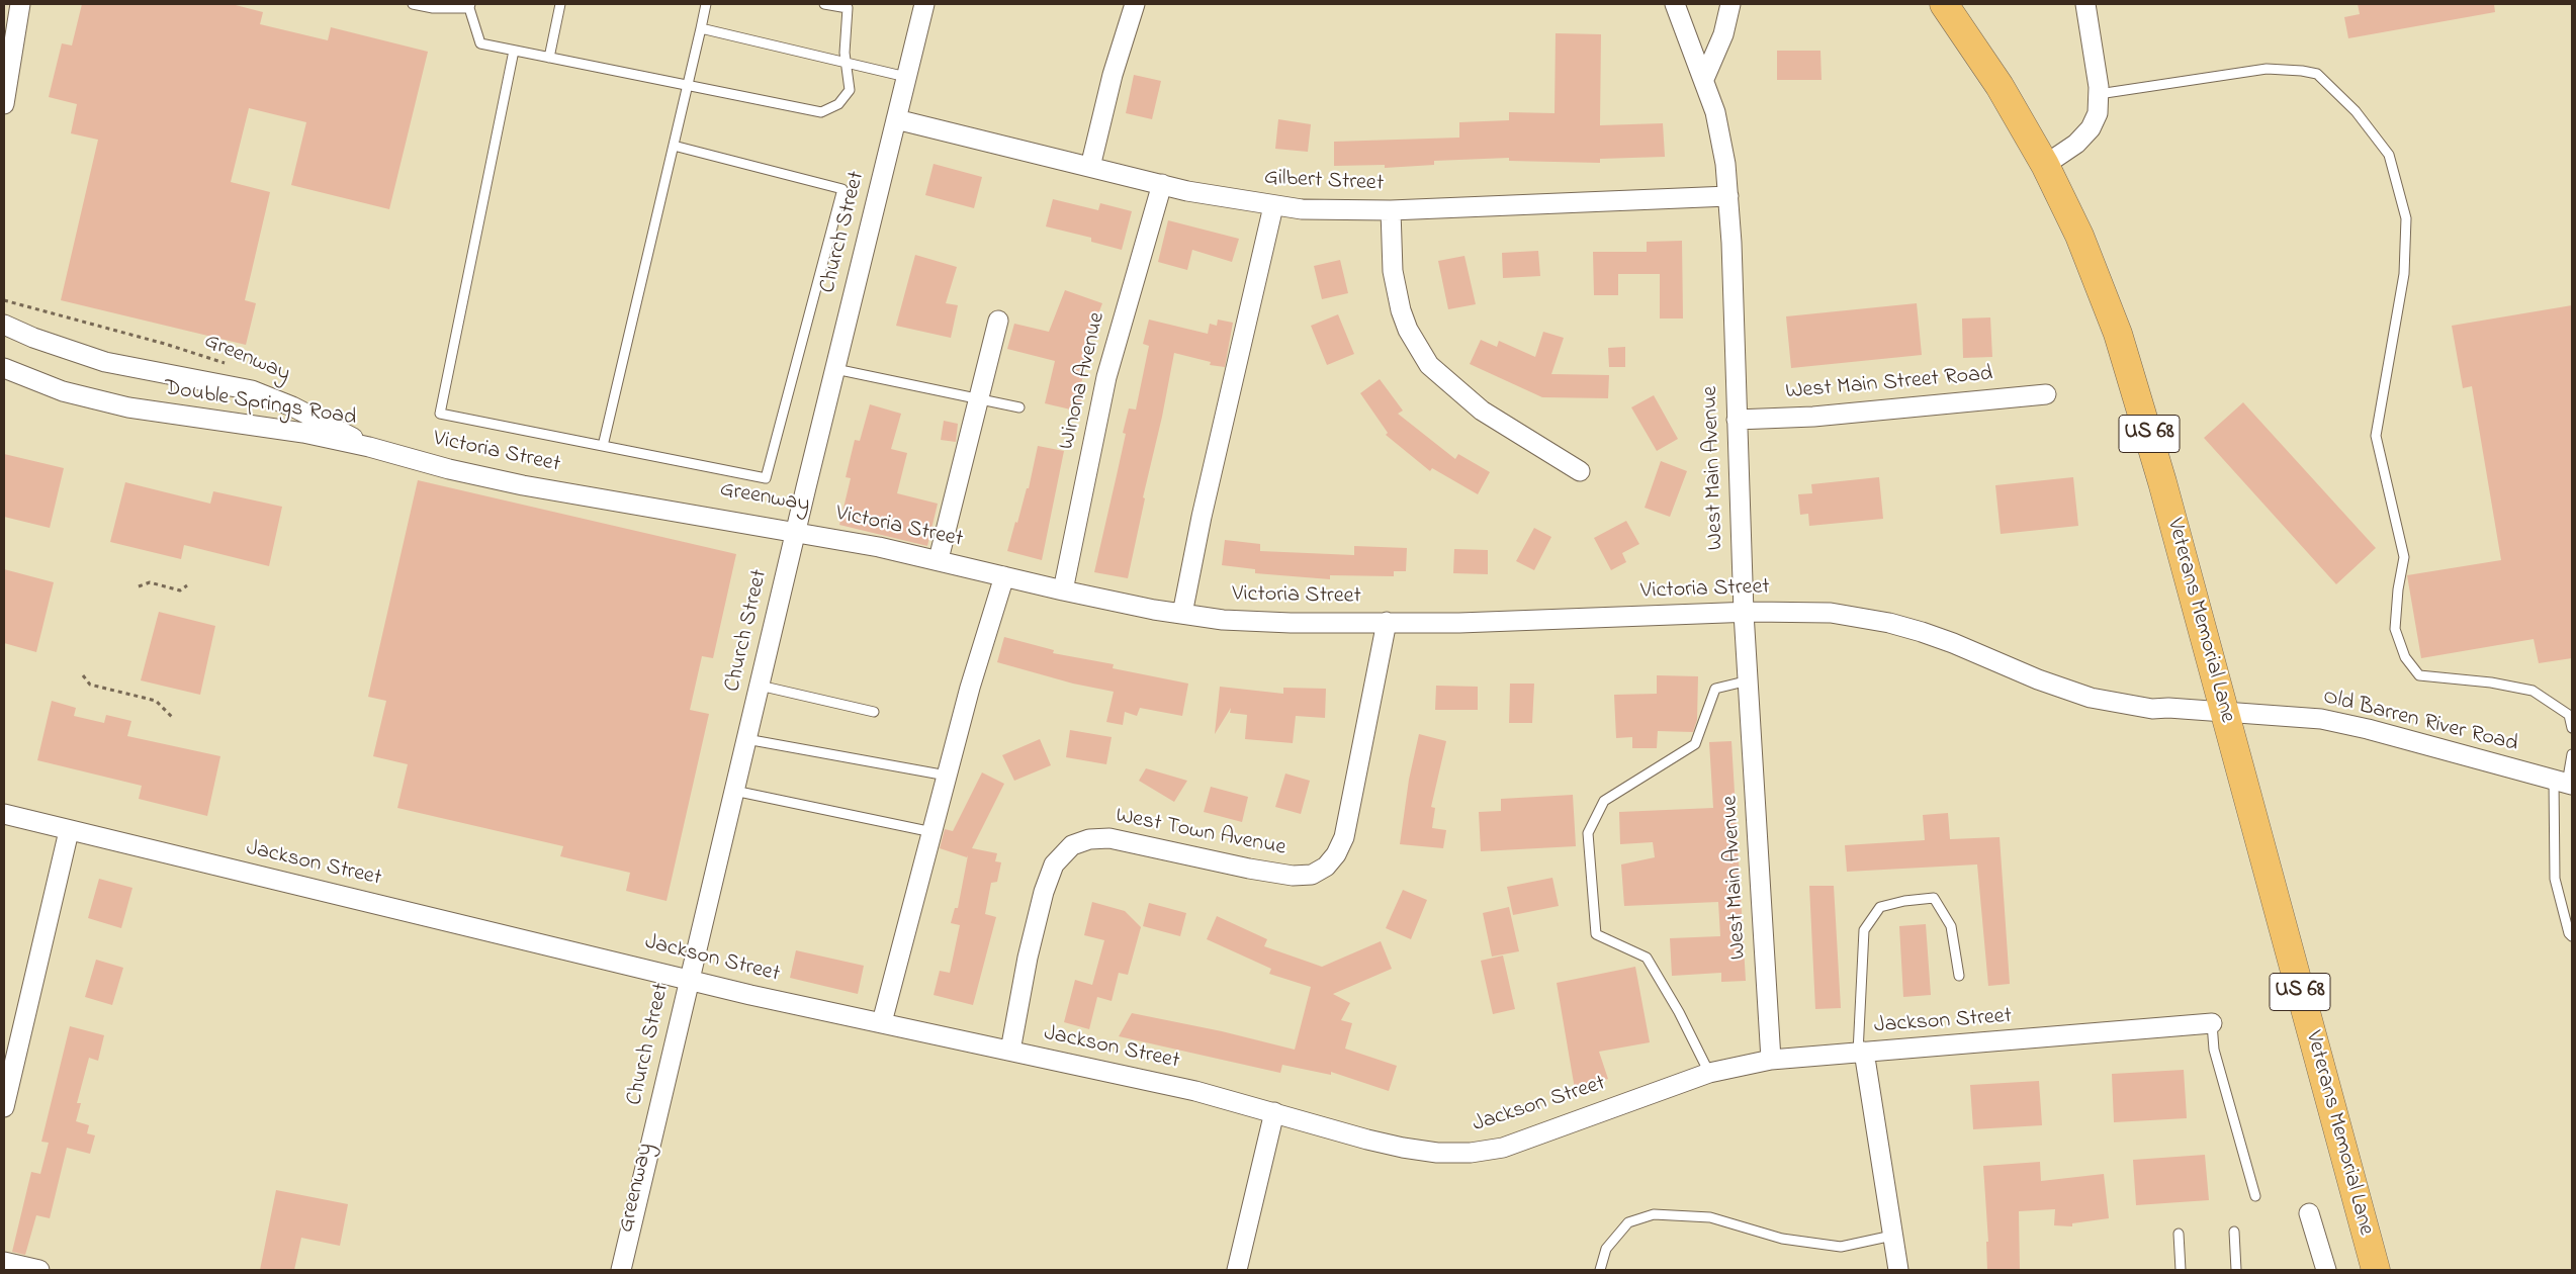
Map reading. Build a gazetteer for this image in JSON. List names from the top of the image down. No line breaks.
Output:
{"streets":{"main road":["US 68","Veterans Memorial Lane"],"street":["Gilbert Street","Church Street","Winona Avenue","West Main Street Road","Double Springs Road","Victoria Street","West Main Avenue","Old Barren River Road","West Town Avenue","Jackson Street"],"path":["Greenway"]},"crossings":[["Gilbert Street","Church Street"],["Gilbert Street","Winona Avenue"],["Gilbert Street","West Main Avenue"],["Church Street","Victoria Street"],["Church Street","Jackson Street"],["Winona Avenue","Victoria Street"],["West Main Street Road","West Main Avenue"],["Double Springs Road","Victoria Street"],["Victoria Street","West Main Avenue"],["Victoria Street","Veterans Memorial Lane"],["Victoria Street","Old Barren River Road"],["Victoria Street","West Town Avenue"],["West Main Avenue","Jackson Street"],["Veterans Memorial Lane","Old Barren River Road"],["West Town Avenue","Jackson Street"]]}
